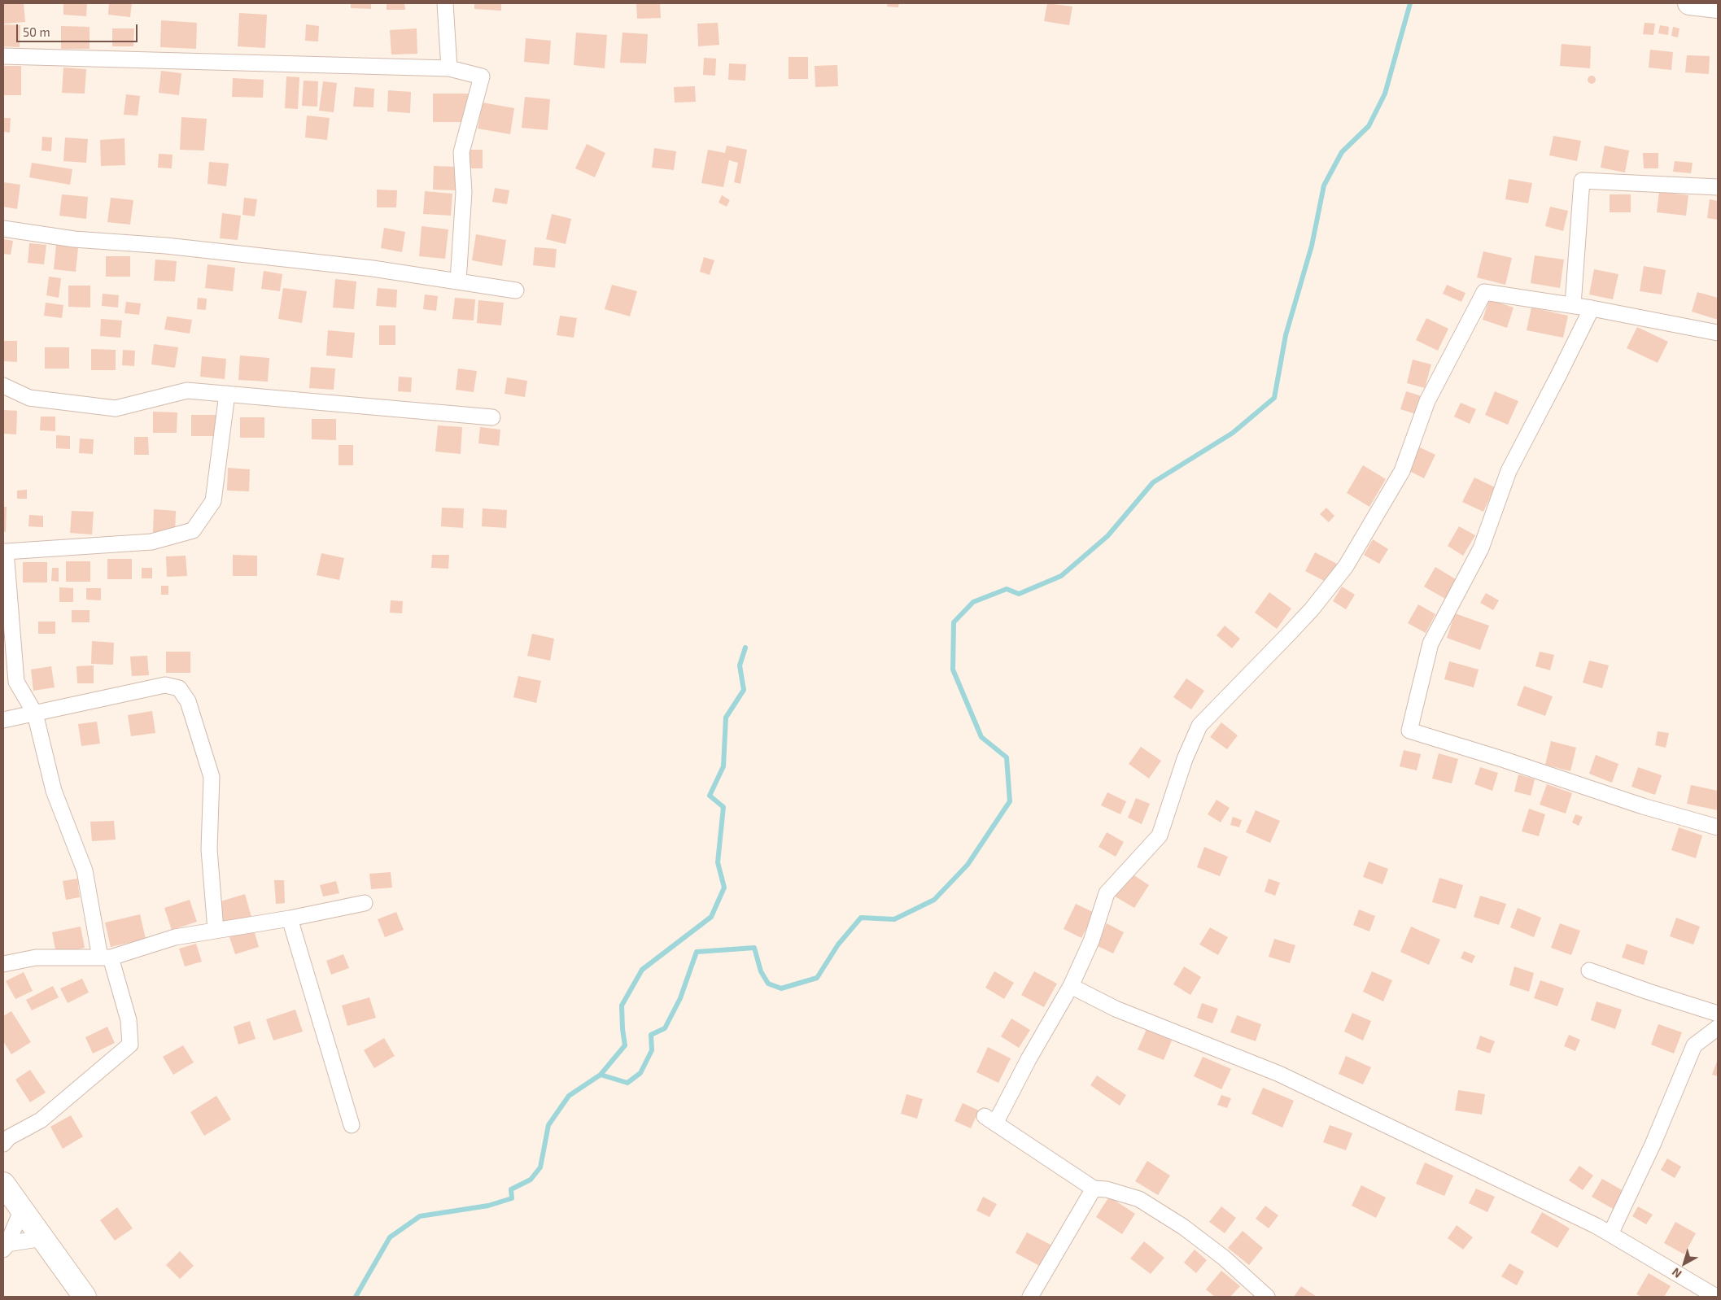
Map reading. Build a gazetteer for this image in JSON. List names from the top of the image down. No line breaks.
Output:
{"scale_bar":"50 m","north":"bottom left"}
